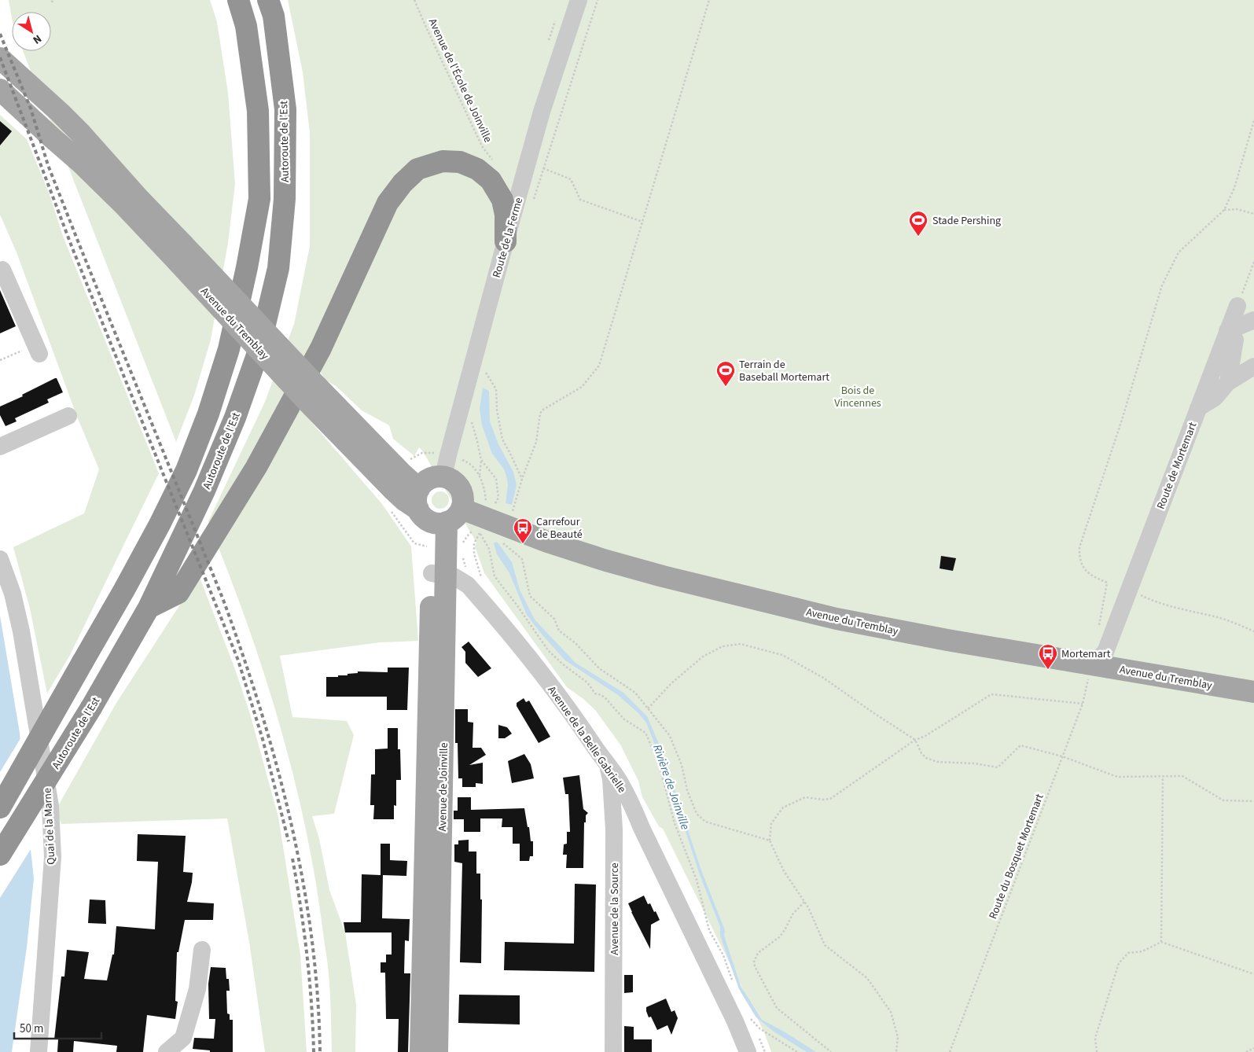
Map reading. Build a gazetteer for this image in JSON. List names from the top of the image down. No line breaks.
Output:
{"streets":{"highway":["Autoroute de l’Est"],"main road":["Avenue du Tremblay","Avenue de Joinville"],"street":["Route de la Ferme","Route de Mortemart","Avenue de la Belle Gabrielle","Quai de la Marne","Avenue de la Source"],"path":["Avenue de l'École de Joinville","Route du Bosquet Mortemart"]},"crossings":[["Avenue du Tremblay","Route de Mortemart"],["Avenue du Tremblay","Avenue de Joinville"],["Avenue du Tremblay","Route du Bosquet Mortemart"],["Route de Mortemart","Route du Bosquet Mortemart"],["Avenue de la Belle Gabrielle","Avenue de Joinville"],["Avenue de la Belle Gabrielle","Avenue de la Source"]],"water":["Rivière de Joinville"],"parks":["Bois de Vincennes"],"places":{"sports":["Stade Pershing","Terrain de Baseball Mortemart"],"bus stop":["Carrefour de Beauté","Mortemart"]},"scale_bar":"50 m","north":"bottom right"}
